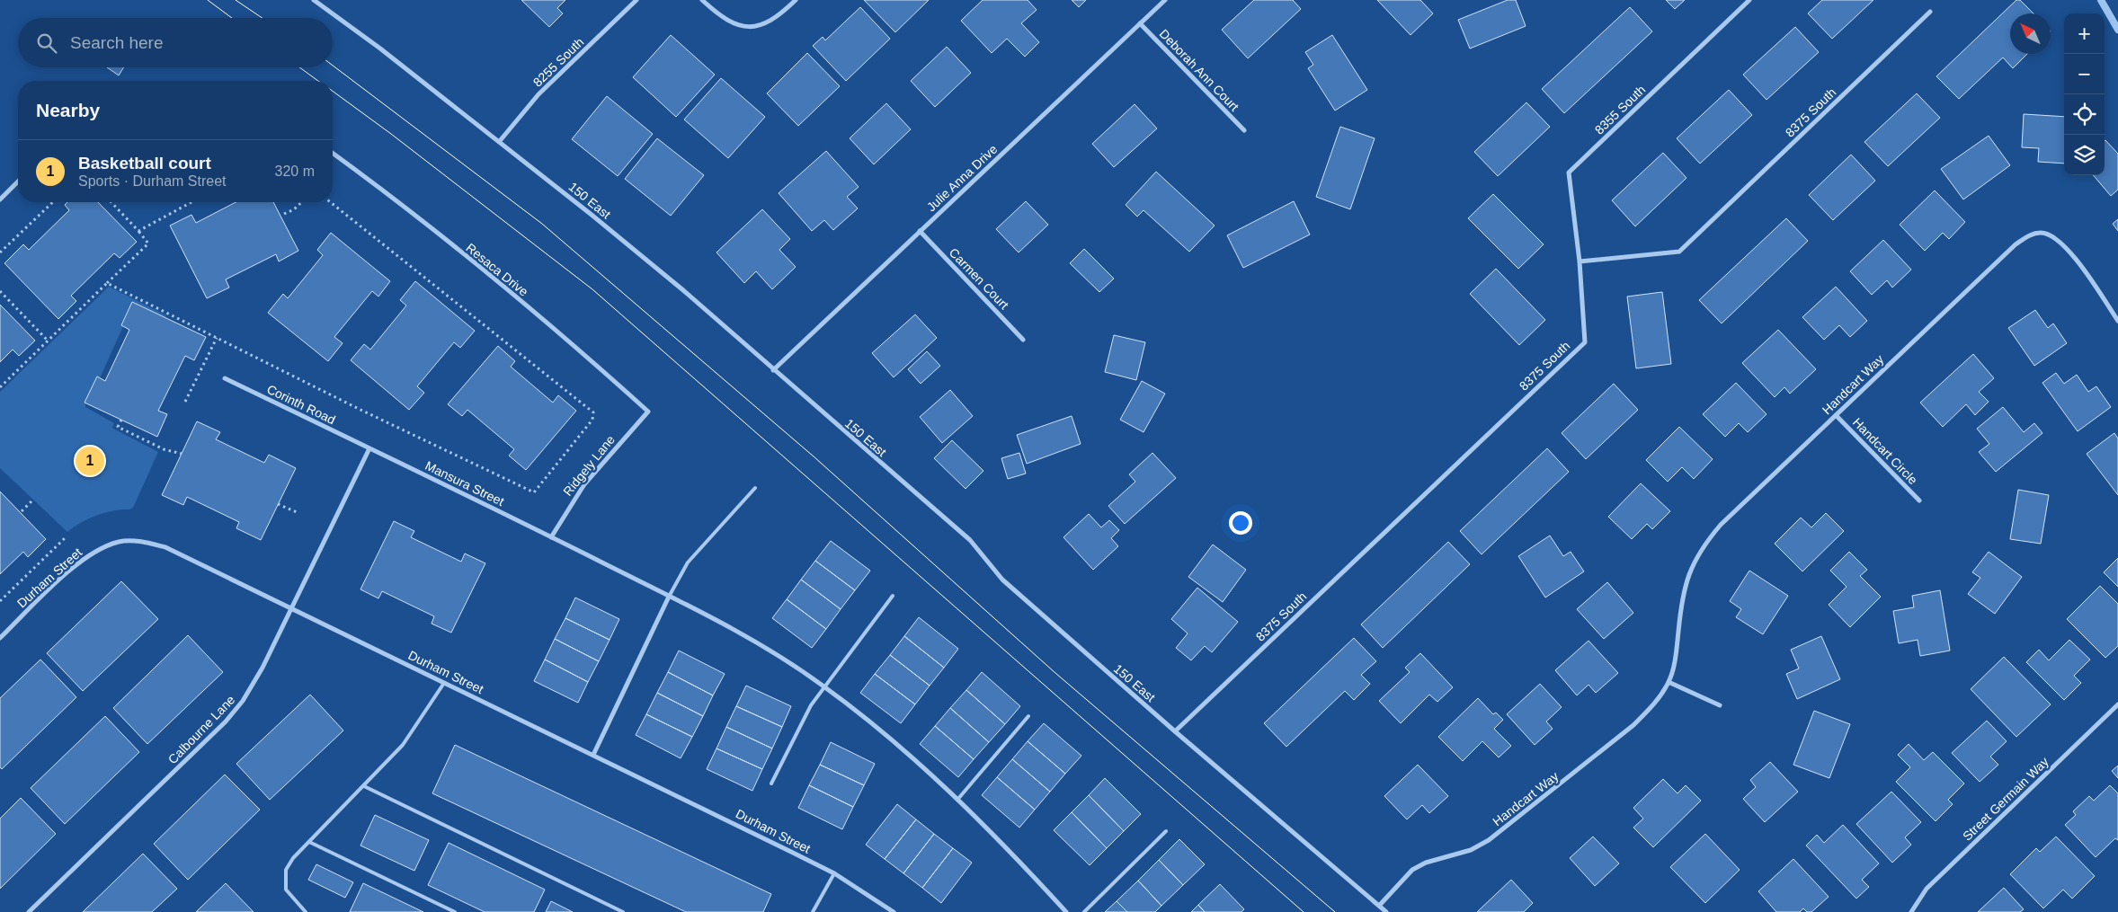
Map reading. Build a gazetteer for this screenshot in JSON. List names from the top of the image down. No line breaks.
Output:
{"streets":{"street":["8255 South","Deborah Ann Court","8355 South","8375 South","Julie Anna Drive","150 East","Resaca Drive","Carmen Court","Handcart Way","Corinth Road","Handcart Circle","Ridgely Lane","Mansura Street","Durham Street","Calbourne Lane","Street Germain Way"]},"crossings":[["8255 South","150 East"],["Deborah Ann Court","Julie Anna Drive"],["8355 South","8375 South"],["8375 South","150 East"],["Julie Anna Drive","150 East"],["Julie Anna Drive","Carmen Court"],["150 East","Handcart Way"],["Resaca Drive","Ridgely Lane"],["Handcart Way","Handcart Circle"],["Corinth Road","Mansura Street"],["Corinth Road","Calbourne Lane"],["Ridgely Lane","Mansura Street"],["Mansura Street","Calbourne Lane"],["Durham Street","Calbourne Lane"]],"north":"top left","page":{"map_buttons":["+","−"],"search":"Search here","heading":"Nearby","list":[{"mark":"1","name":"Basketball court","note":"Sports · Durham Street","value":"320 m"}],"pins":"1"}}
